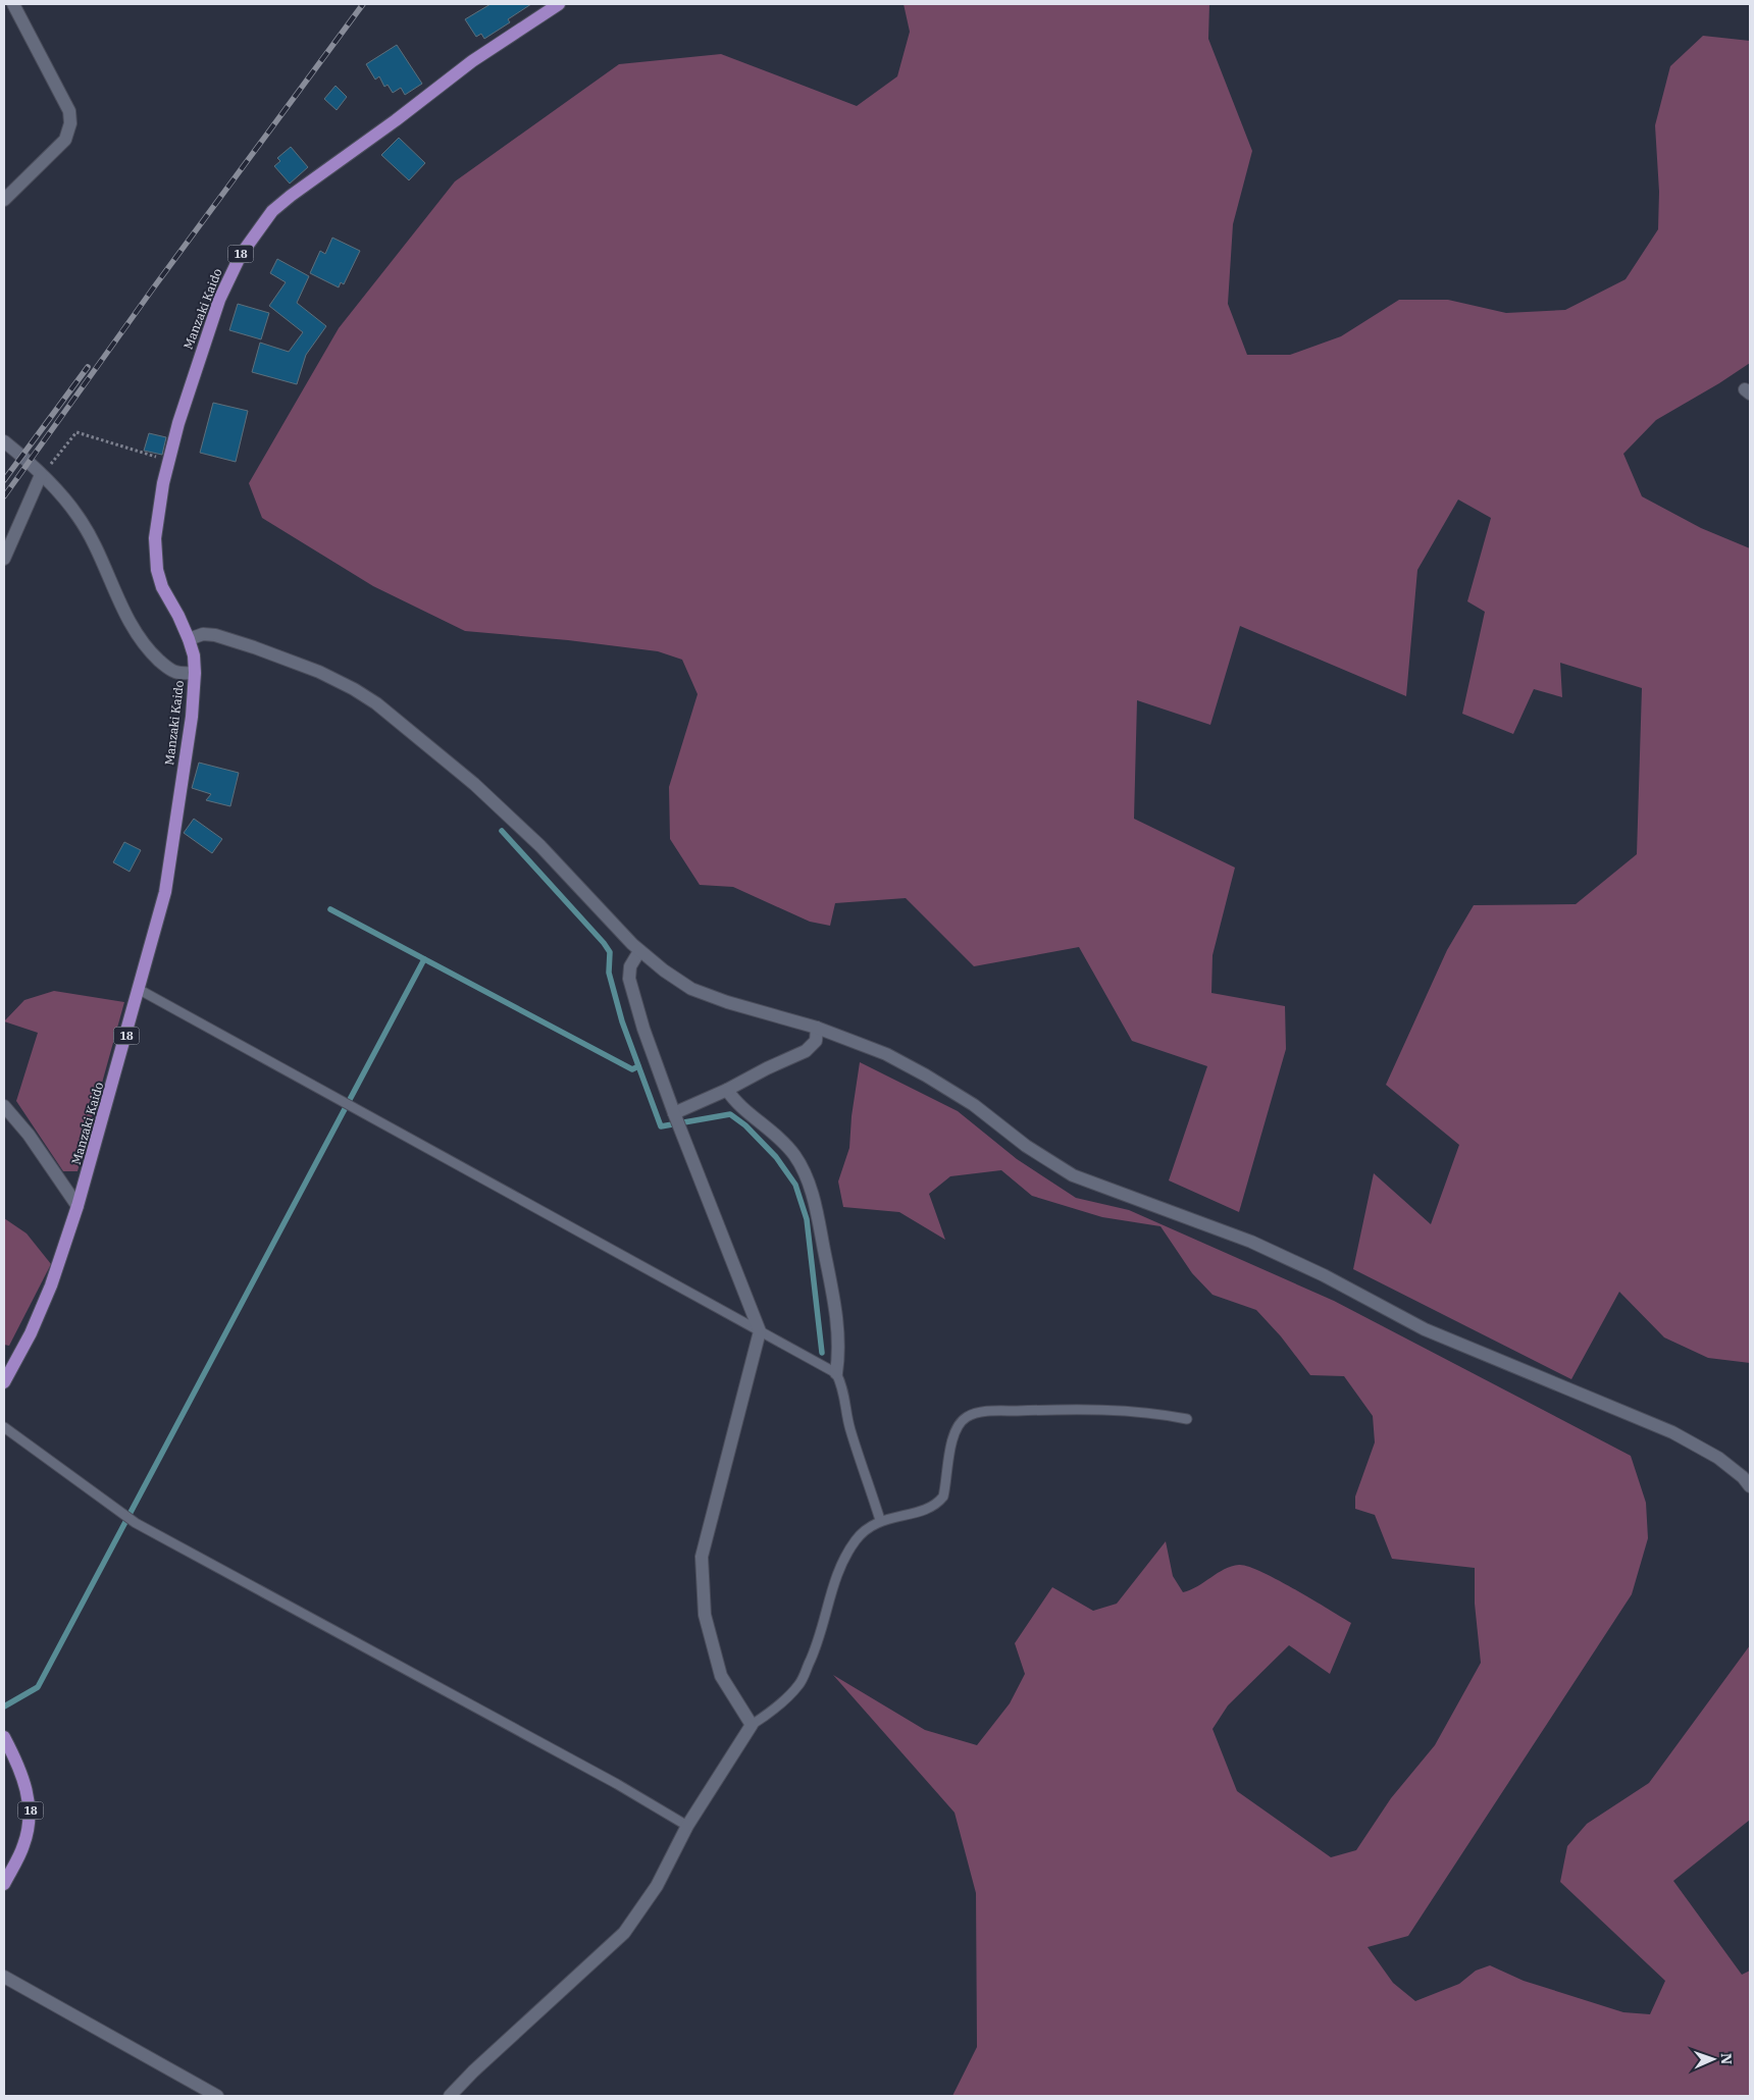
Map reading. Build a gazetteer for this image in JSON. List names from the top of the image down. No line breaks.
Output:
{"streets":{"main road":["18","Manzaki Kaido"]},"north":"right"}
